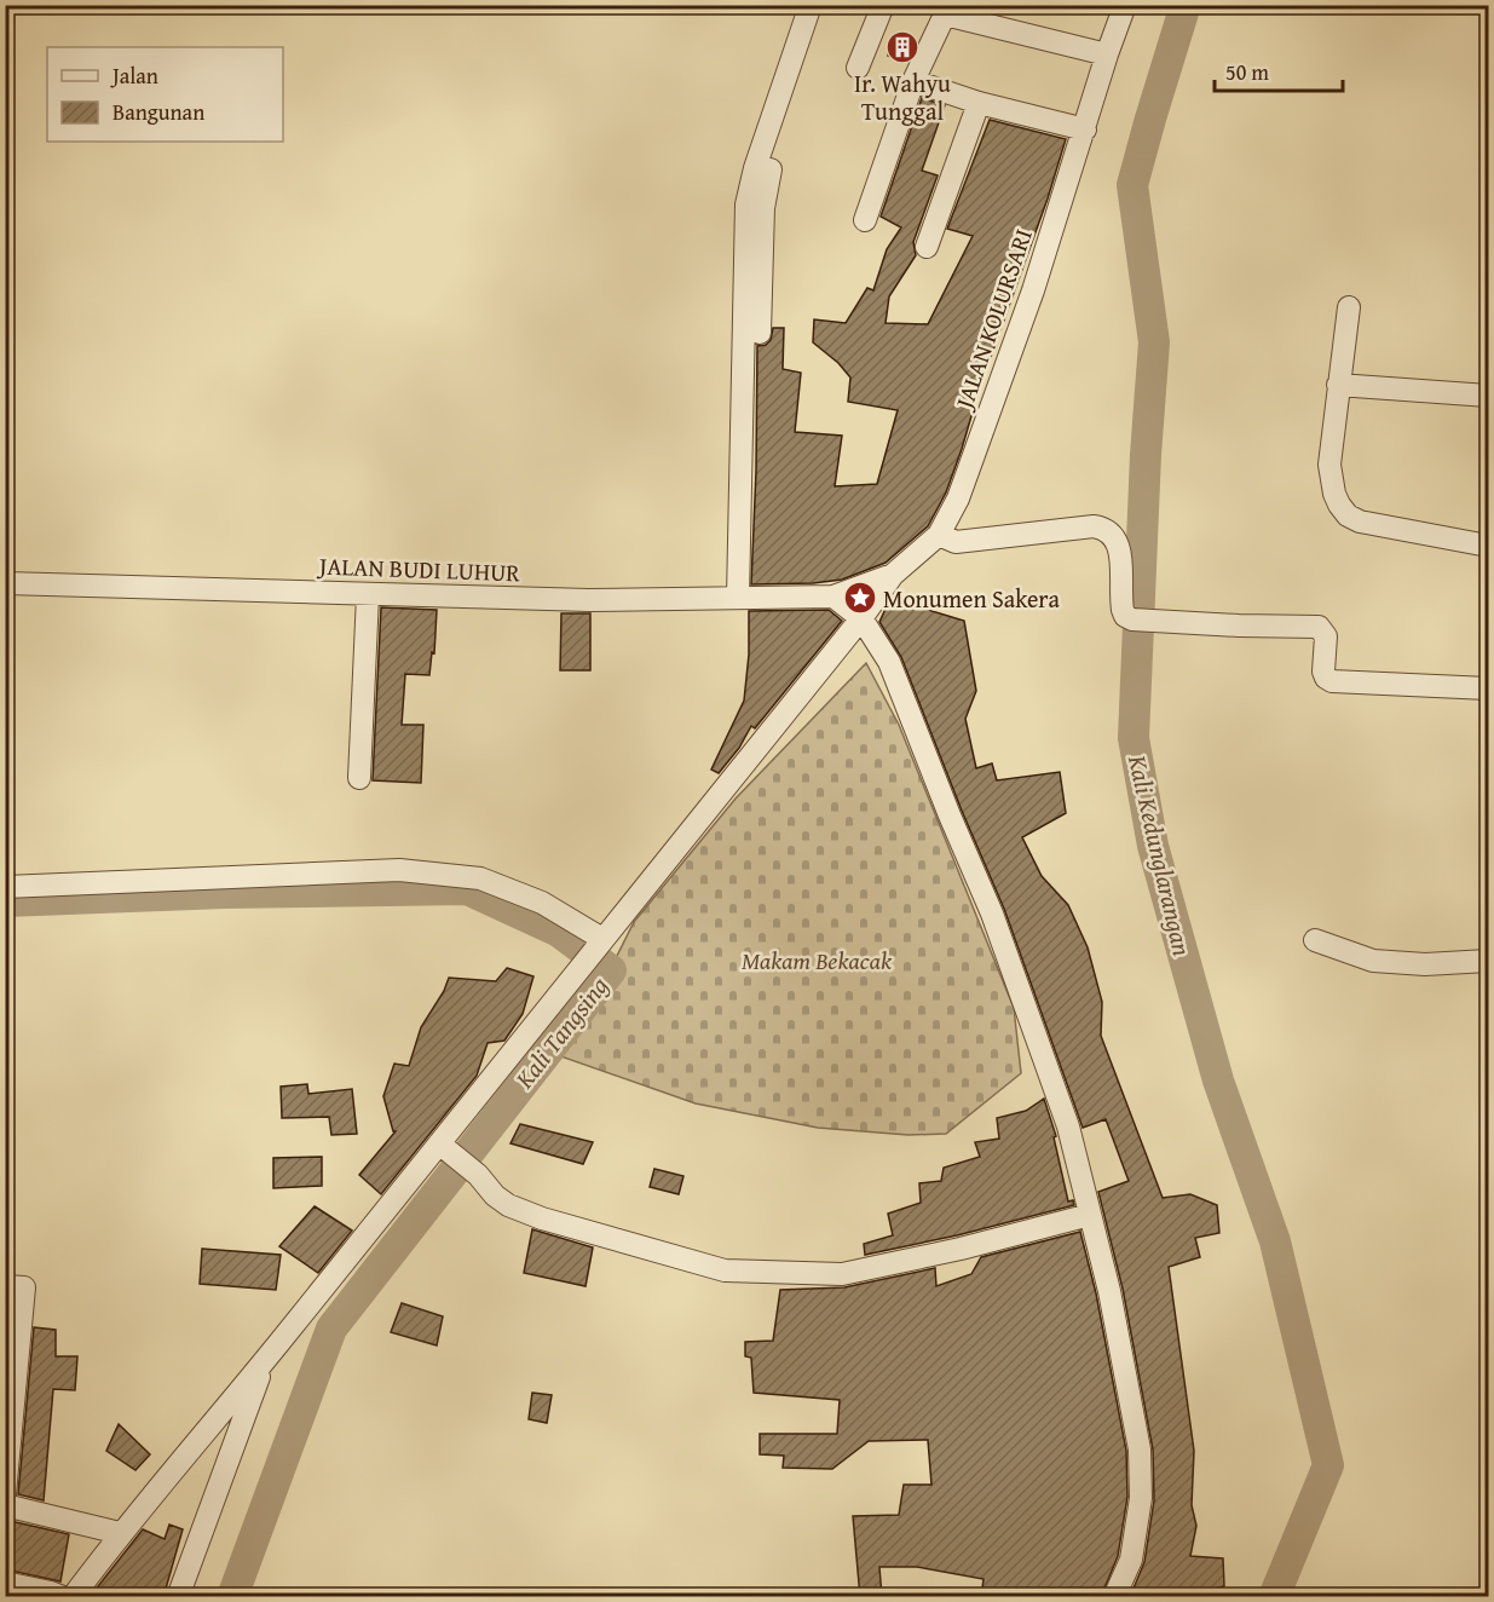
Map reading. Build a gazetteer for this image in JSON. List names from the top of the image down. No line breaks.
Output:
{"streets":{"street":["JALAN KOLURSARI","JALAN BUDI LUHUR"]},"crossings":[["JALAN KOLURSARI","JALAN BUDI LUHUR"]],"water":["Kali Kedunglarangan","Kali Tangsing"],"parks":["Makam Bekacak"],"places":{"building":["Ir. Wahyu Tunggal"],"place":["Monumen Sakera"]},"legend":["Jalan","Bangunan"],"scale_bar":"50 m"}
